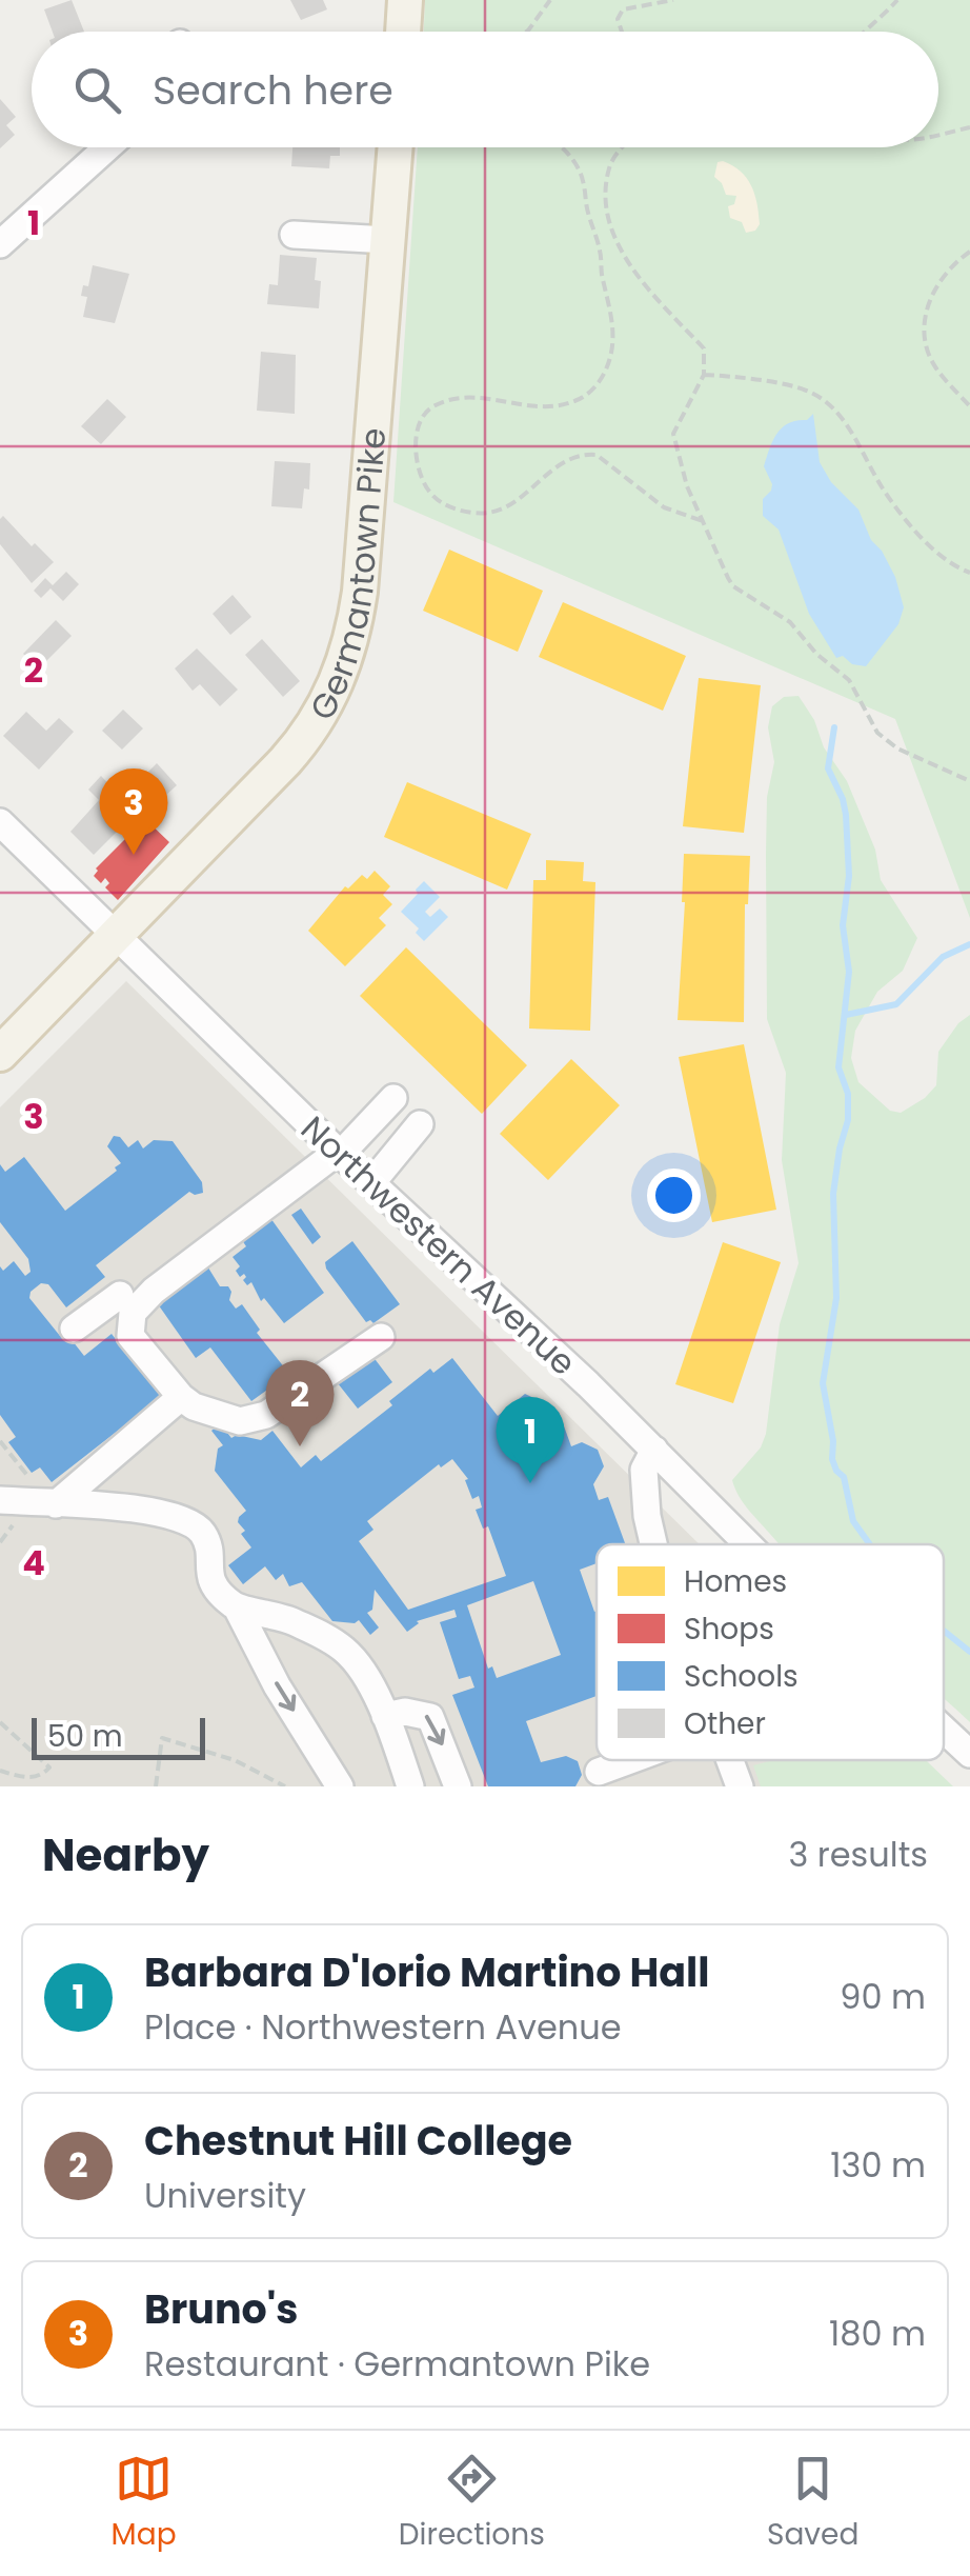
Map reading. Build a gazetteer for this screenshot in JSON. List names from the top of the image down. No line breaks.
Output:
{"streets":{"main road":["Germantown Pike"],"street":["Northwestern Avenue"]},"crossings":[["Germantown Pike","Northwestern Avenue"]],"legend":["Homes","Shops","Schools","Other"],"scale_bar":"50 m","page":{"search":"Search here","pins":["3","2","1"],"scale":"50 m","heading":["Nearby","3 results"],"list":[{"mark":"1","name":"Barbara D'Iorio Martino Hall","note":"Place · Northwestern Avenue","value":"90 m"},{"mark":"2","name":"Chestnut Hill College","note":"University","value":"130 m"},{"mark":"3","name":"Bruno's","note":"Restaurant · Germantown Pike","value":"180 m"}],"nav":["Map","Directions","Saved"]},"grid":{"rows":["1","2","3","4"]}}
